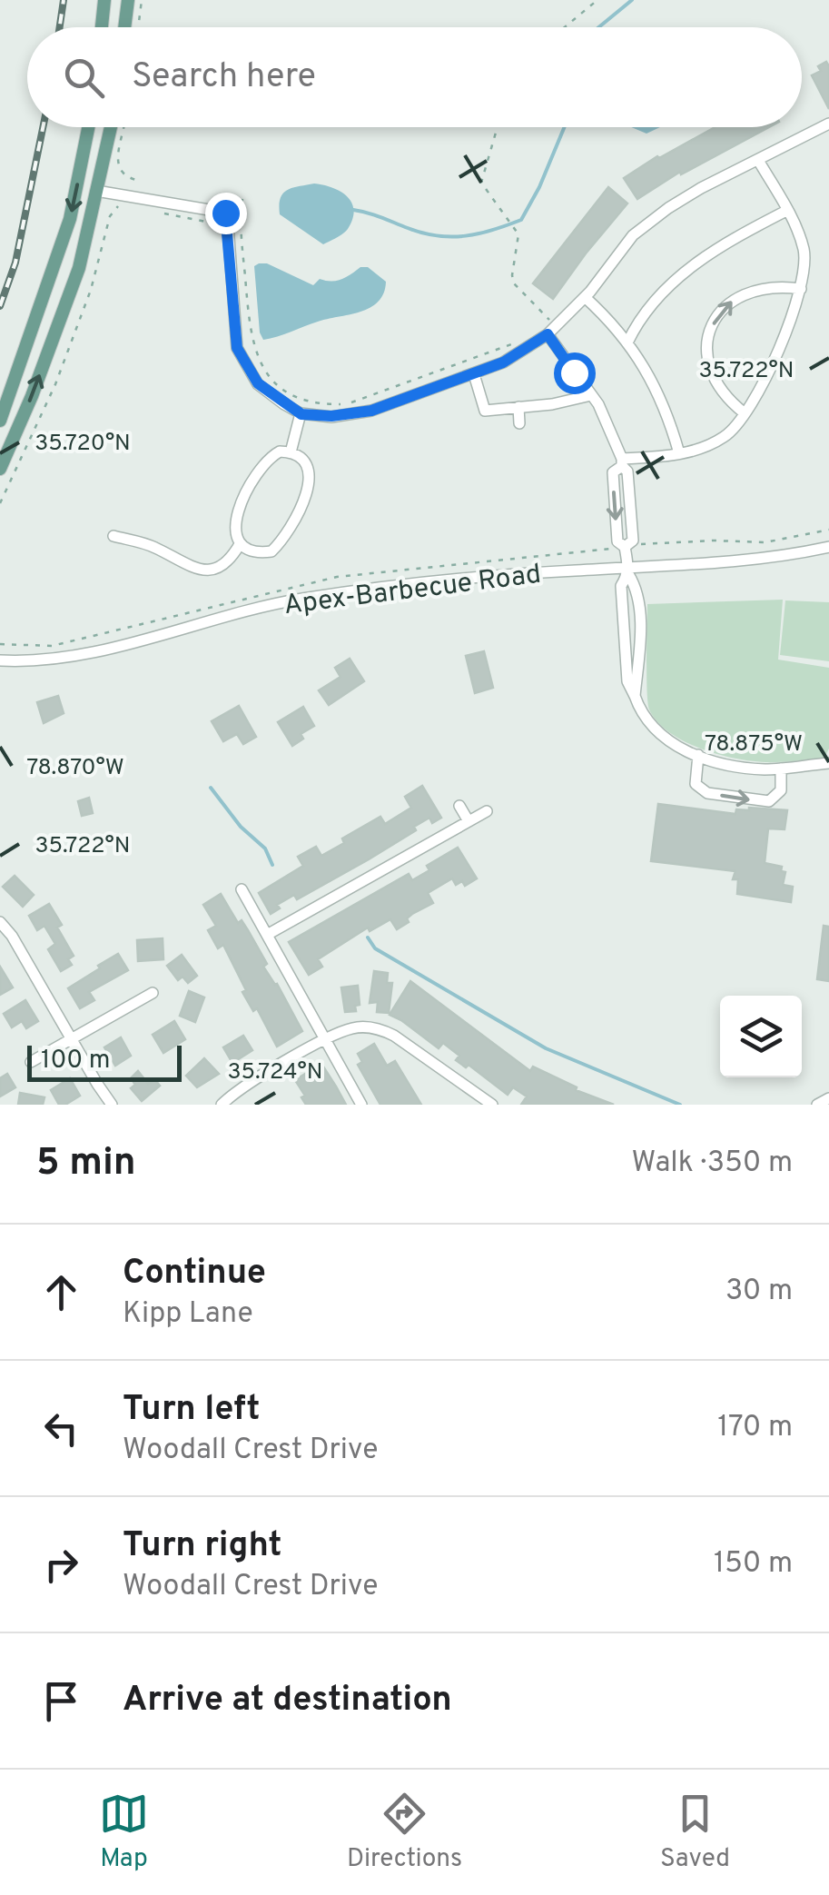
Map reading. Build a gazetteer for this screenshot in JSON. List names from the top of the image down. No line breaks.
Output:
{"streets":{"street":["Apex-Barbecue Road"]},"scale_bar":"100 m","page":{"search":"Search here","scale":"100 m","heading":["5 min","Walk · 350 m"],"list":[["Continue","Kipp Lane","30 m"],["Turn left","Woodall Crest Drive","170 m"],["Turn right","Woodall Crest Drive","150 m"],"Arrive at destination"],"nav":["Map","Directions","Saved"]},"coordinates":["35.722°N","35.720°N","78.875°W","78.870°W","35.724°N"]}
